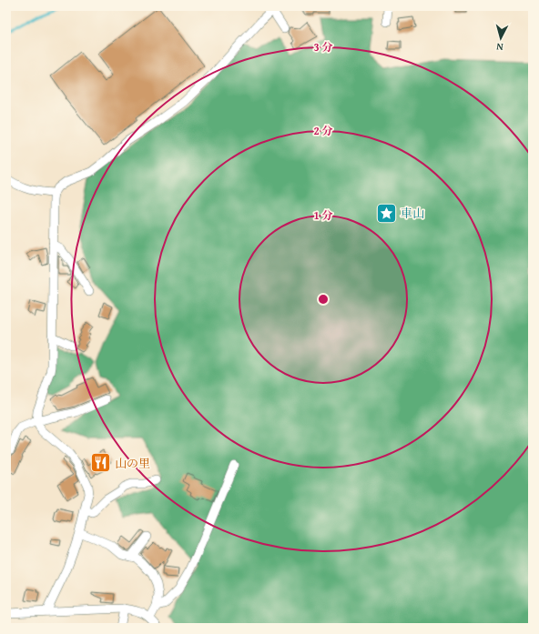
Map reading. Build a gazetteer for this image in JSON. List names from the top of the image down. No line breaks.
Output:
{"places":{"place":["車山"],"restaurant":["山の里"]},"north":"bottom","rings":["3 分","2 分","1 分"]}
